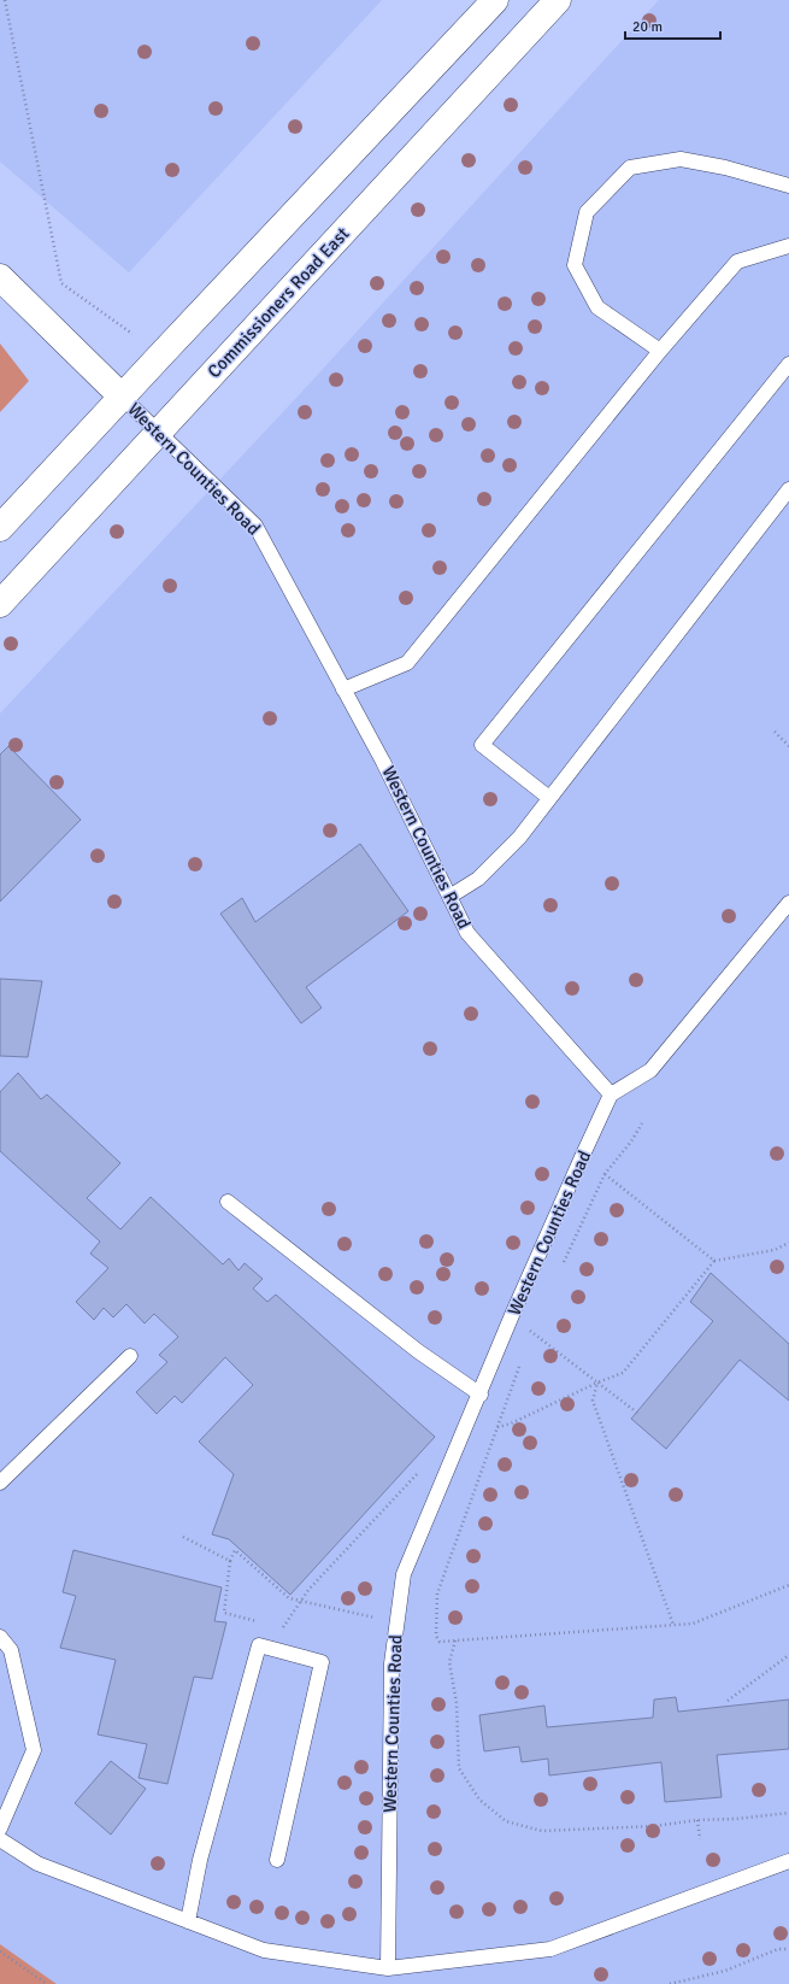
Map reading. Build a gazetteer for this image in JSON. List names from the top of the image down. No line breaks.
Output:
{"streets":{"main road":["Commissioners Road East","Western Counties Road"]},"crossings":[["Commissioners Road East","Western Counties Road"]],"scale_bar":"20 m"}
